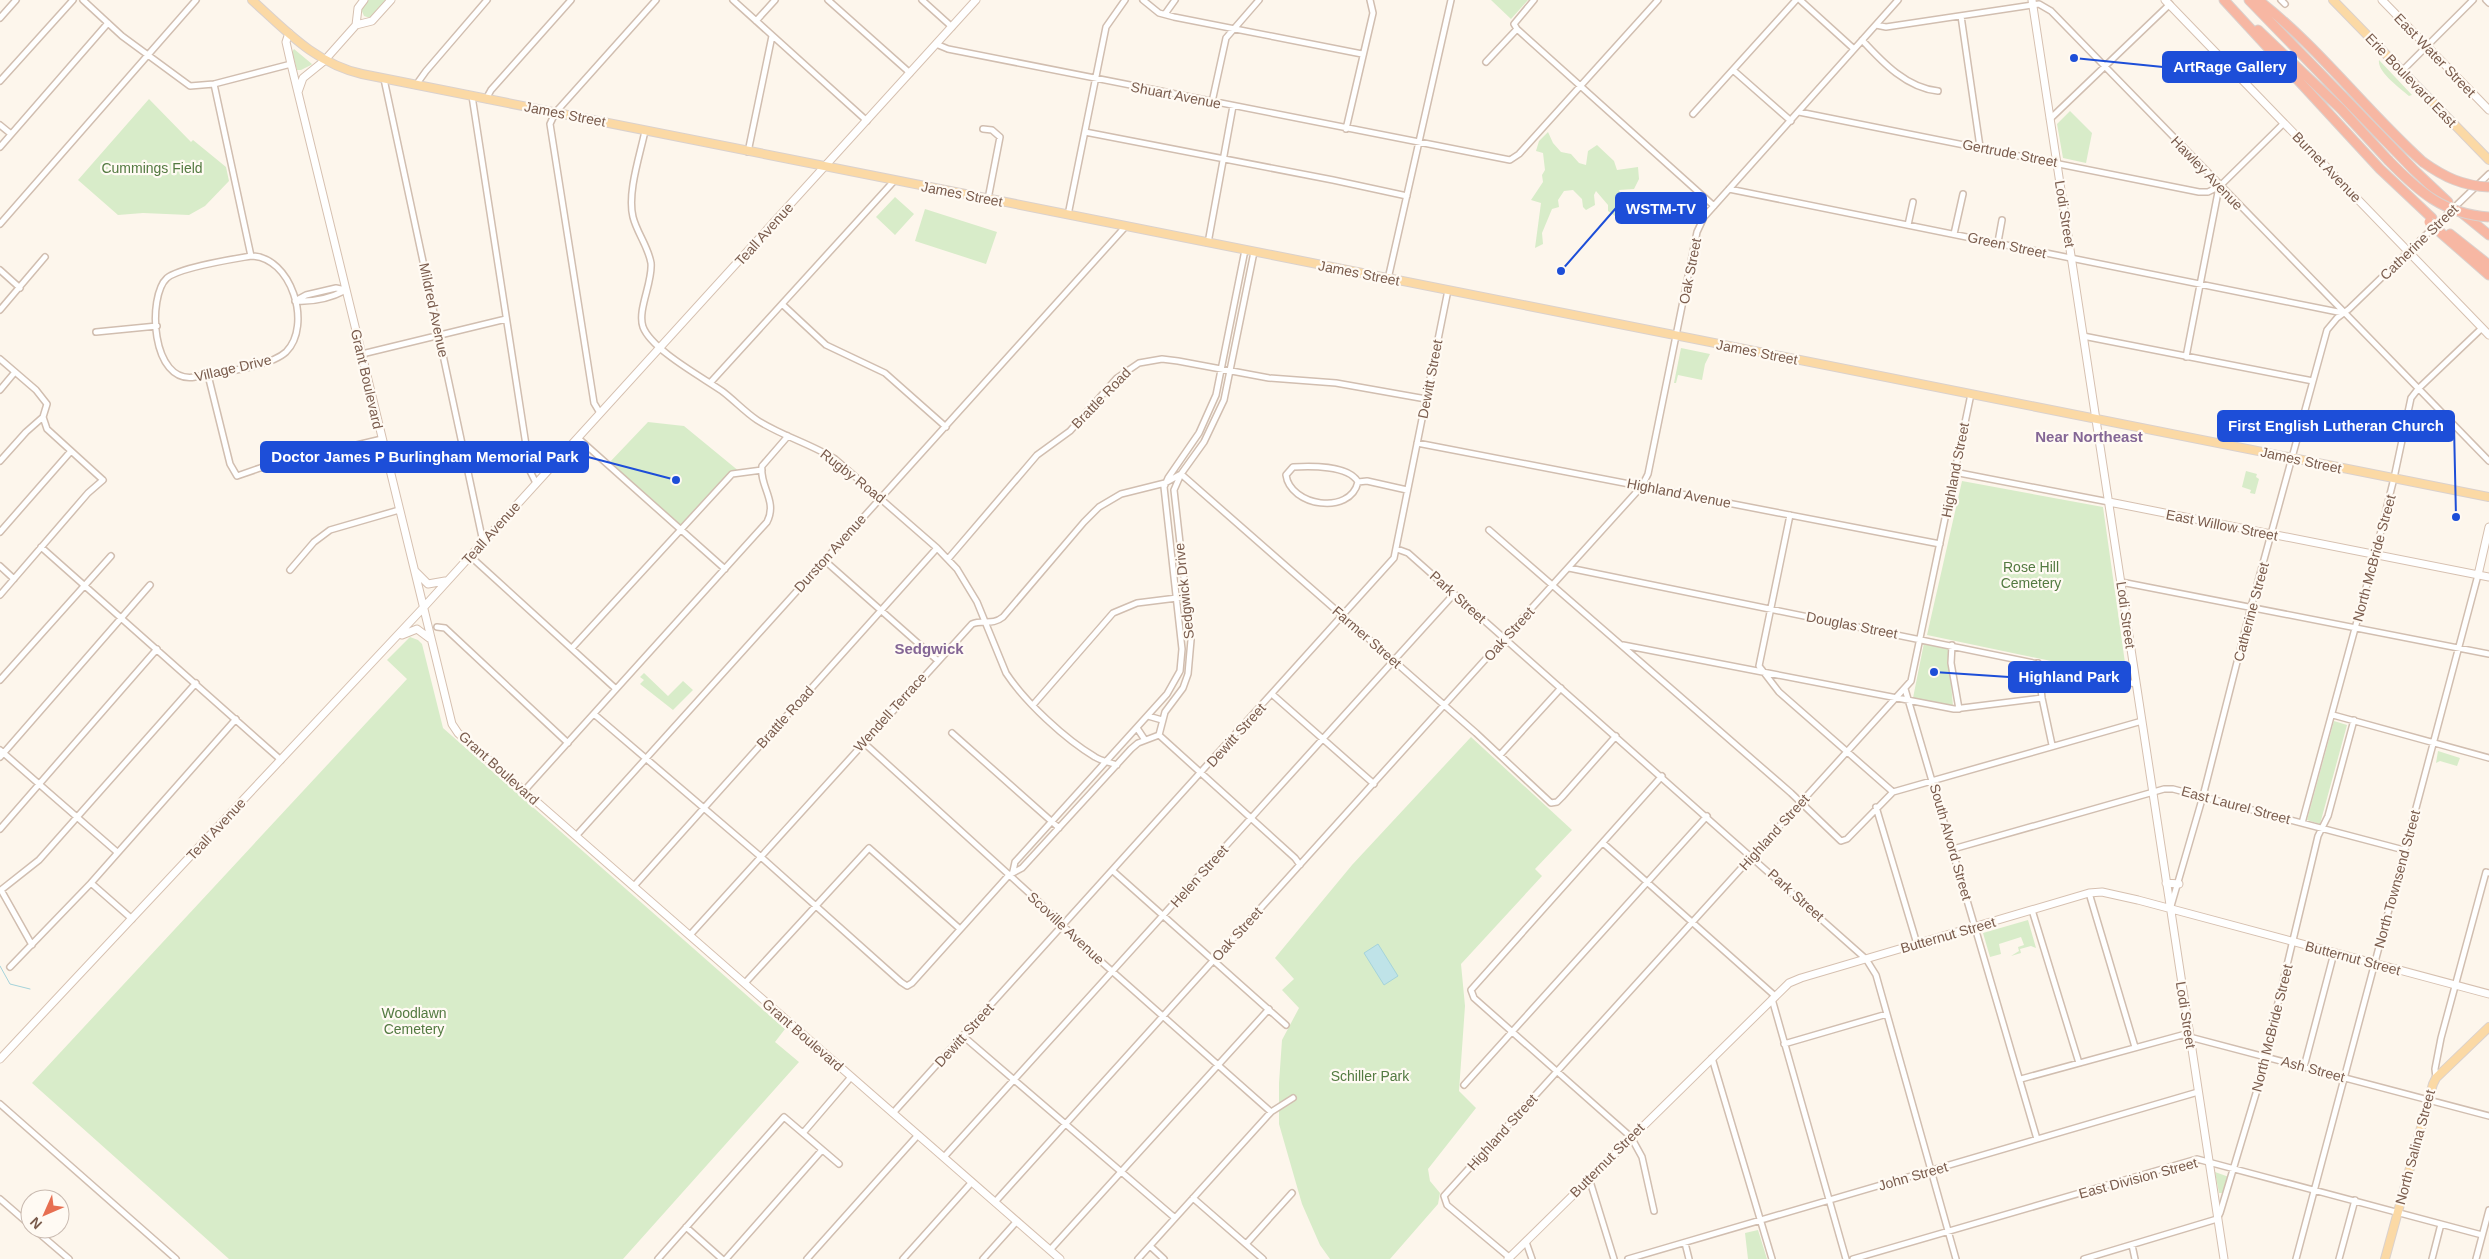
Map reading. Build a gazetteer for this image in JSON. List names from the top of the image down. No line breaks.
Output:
{"streets":{"main road":["Erie Boulevard East","James Street","North Salina Street"],"street":["East Water Street","Shuart Avenue","Gertrude Street","Burnet Avenue","Hawley Avenue","Lodi Street","Teall Avenue","Catherine Street","Green Street","Oak Street","Mildred Avenue","Village Drive","Grant Boulevard","Dewitt Street","Brattle Road","Highland Street","Rugby Road","Highland Avenue","East Willow Street","Durston Avenue","North McBride Street","Sedgwick Drive","Park Street","Douglas Street","Farmer Street","Wendell Terrace","East Laurel Street","South Alvord Street","Helen Street","North Townsend Street","Scoville Avenue","Butternut Street","Ash Street","John Street","East Division Street"]},"crossings":[["Shuart Avenue","Teall Avenue"],["James Street","Lodi Street"],["James Street","Teall Avenue"],["James Street","Catherine Street"],["James Street","Oak Street"],["James Street","Mildred Avenue"],["James Street","Grant Boulevard"],["James Street","Dewitt Street"],["James Street","Highland Street"],["James Street","Rugby Road"],["James Street","Durston Avenue"],["James Street","North McBride Street"],["James Street","Sedgwick Drive"],["Gertrude Street","Hawley Avenue"],["Gertrude Street","Lodi Street"],["Gertrude Street","Oak Street"],["Burnet Avenue","Catherine Street"],["Burnet Avenue","North McBride Street"],["Hawley Avenue","Lodi Street"],["Hawley Avenue","Catherine Street"],["Hawley Avenue","Green Street"],["Hawley Avenue","North McBride Street"],["Lodi Street","Catherine Street"],["Lodi Street","Green Street"],["Lodi Street","East Willow Street"],["Lodi Street","North McBride Street"],["Lodi Street","Douglas Street"],["Lodi Street","East Laurel Street"],["Lodi Street","Butternut Street"],["Lodi Street","Ash Street"],["Lodi Street","John Street"],["Lodi Street","East Division Street"],["Teall Avenue","Mildred Avenue"],["Teall Avenue","Grant Boulevard"],["Teall Avenue","Rugby Road"],["Catherine Street","Green Street"],["Catherine Street","East Willow Street"],["Catherine Street","East Laurel Street"],["Catherine Street","Butternut Street"],["Green Street","Oak Street"],["Oak Street","Grant Boulevard"],["Oak Street","Highland Avenue"],["Oak Street","Park Street"],["Oak Street","Douglas Street"],["Oak Street","Farmer Street"],["Oak Street","Scoville Avenue"],["Grant Boulevard","Dewitt Street"],["Grant Boulevard","Brattle Road"],["Grant Boulevard","Durston Avenue"],["Grant Boulevard","Wendell Terrace"],["Grant Boulevard","Helen Street"],["Dewitt Street","Brattle Road"],["Dewitt Street","Highland Avenue"],["Dewitt Street","Park Street"],["Dewitt Street","Farmer Street"],["Dewitt Street","Scoville Avenue"],["Brattle Road","Rugby Road"],["Brattle Road","Sedgwick Drive"],["Highland Street","Highland Avenue"],["Highland Street","East Willow Street"],["Highland Street","Park Street"],["Highland Street","Douglas Street"],["Highland Street","South Alvord Street"],["Highland Street","Butternut Street"],["Rugby Road","Durston Avenue"],["Rugby Road","Sedgwick Drive"],["Rugby Road","Wendell Terrace"],["East Willow Street","North McBride Street"],["East Willow Street","North Townsend Street"],["North McBride Street","East Laurel Street"],["North McBride Street","Butternut Street"],["North McBride Street","Ash Street"],["North McBride Street","East Division Street"],["Sedgwick Drive","Farmer Street"],["Sedgwick Drive","Wendell Terrace"],["Sedgwick Drive","Scoville Avenue"],["Park Street","Farmer Street"],["Park Street","Helen Street"],["Park Street","Butternut Street"],["Park Street","John Street"],["Park Street","East Division Street"],["Farmer Street","Wendell Terrace"],["Farmer Street","Helen Street"],["Wendell Terrace","Scoville Avenue"],["East Laurel Street","South Alvord Street"],["East Laurel Street","North Townsend Street"],["South Alvord Street","Butternut Street"],["South Alvord Street","Ash Street"],["South Alvord Street","John Street"],["Helen Street","Scoville Avenue"],["North Townsend Street","Butternut Street"],["North Townsend Street","Ash Street"],["North Townsend Street","East Division Street"],["Ash Street","North Salina Street"],["North Salina Street","East Division Street"]],"districts":["Near Northeast","Sedgwick"],"parks":["Cummings Field","Rose Hill Cemetery","Woodlawn Cemetery","Schiller Park"],"places":["ArtRage Gallery","WSTM-TV","Doctor James P Burlingham Memorial Park","First English Lutheran Church","Highland Park"],"north":"bottom left"}
